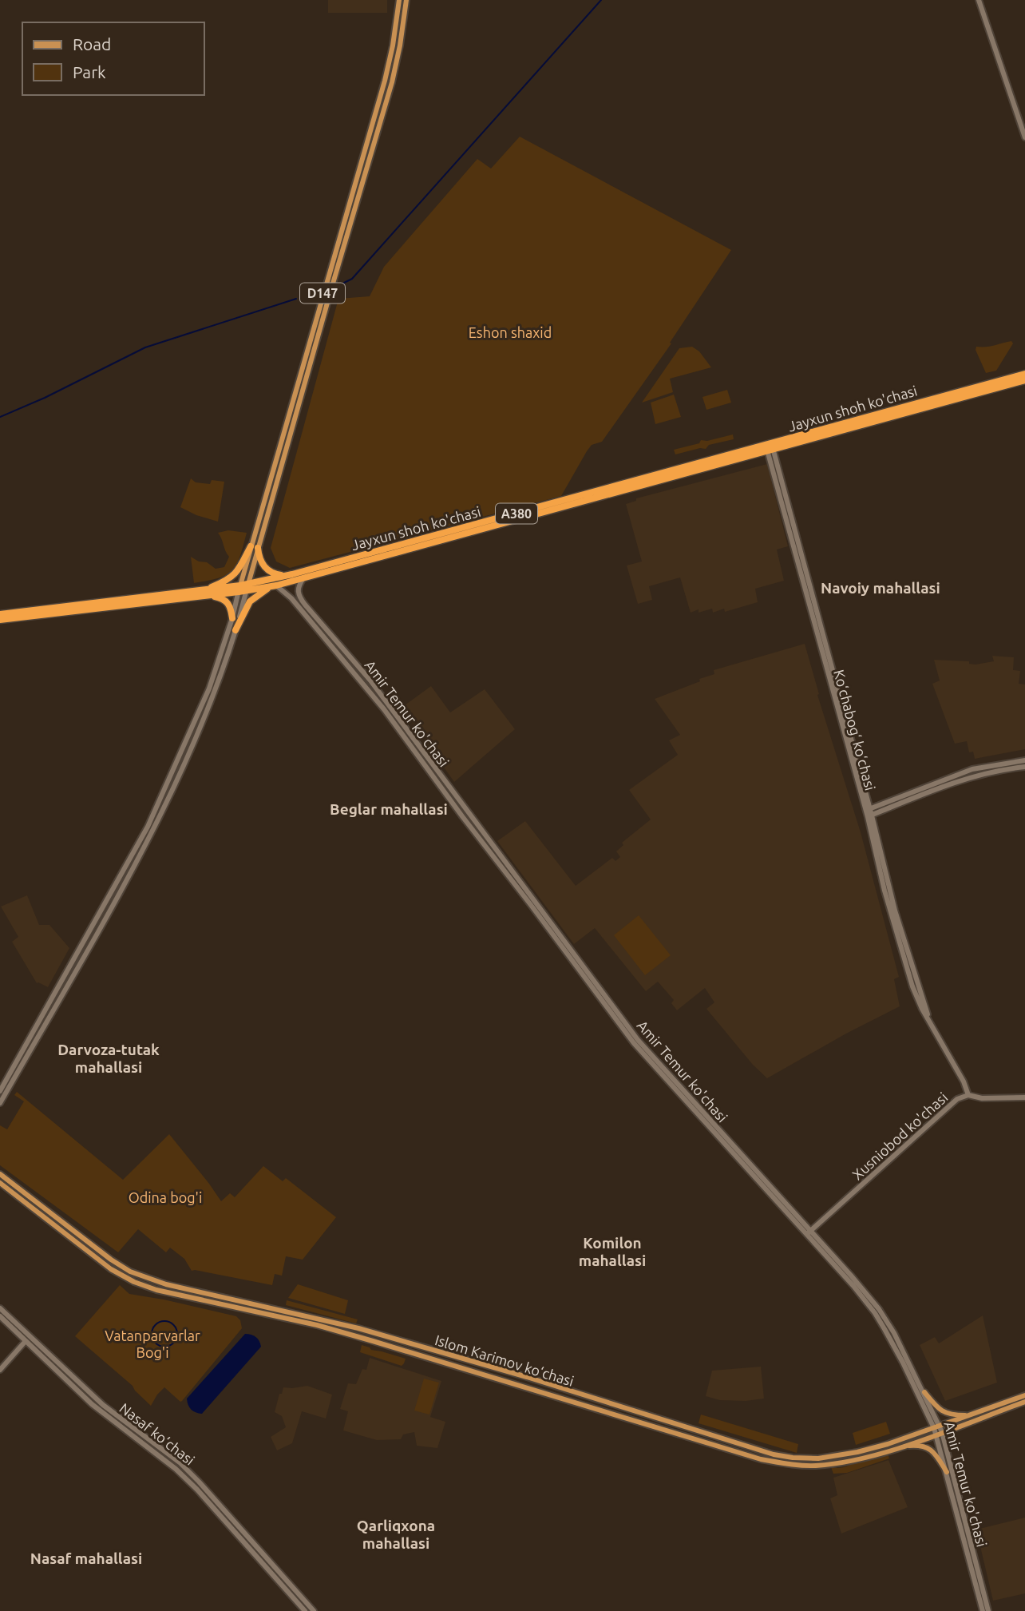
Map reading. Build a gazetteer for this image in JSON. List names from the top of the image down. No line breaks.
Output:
{"streets":{"highway":["Jayxun shoh ko'chasi","A380"],"main road":["D147","Amir Temur ko'chasi","Ko‘chabog‘ ko‘chasi","Xusniobod ko'chasi","Islom Karimov ko‘chasi","Nasaf ko‘chasi"]},"crossings":[["D147","Jayxun shoh ko'chasi"],["Jayxun shoh ko'chasi","Amir Temur ko'chasi"],["Jayxun shoh ko'chasi","Ko‘chabog‘ ko‘chasi"],["Amir Temur ko'chasi","Xusniobod ko'chasi"],["Amir Temur ko'chasi","Islom Karimov ko‘chasi"],["Ko‘chabog‘ ko‘chasi","Xusniobod ko'chasi"]],"districts":["Navoiy mahallasi","Beglar mahallasi","Darvoza-tutak mahallasi","Komilon mahallasi","Qarliqxona mahallasi","Nasaf mahallasi"],"parks":["Eshon shaxid","Odina bog'i","Vatanparvarlar Bog'i"],"legend":["Road","Park"]}
